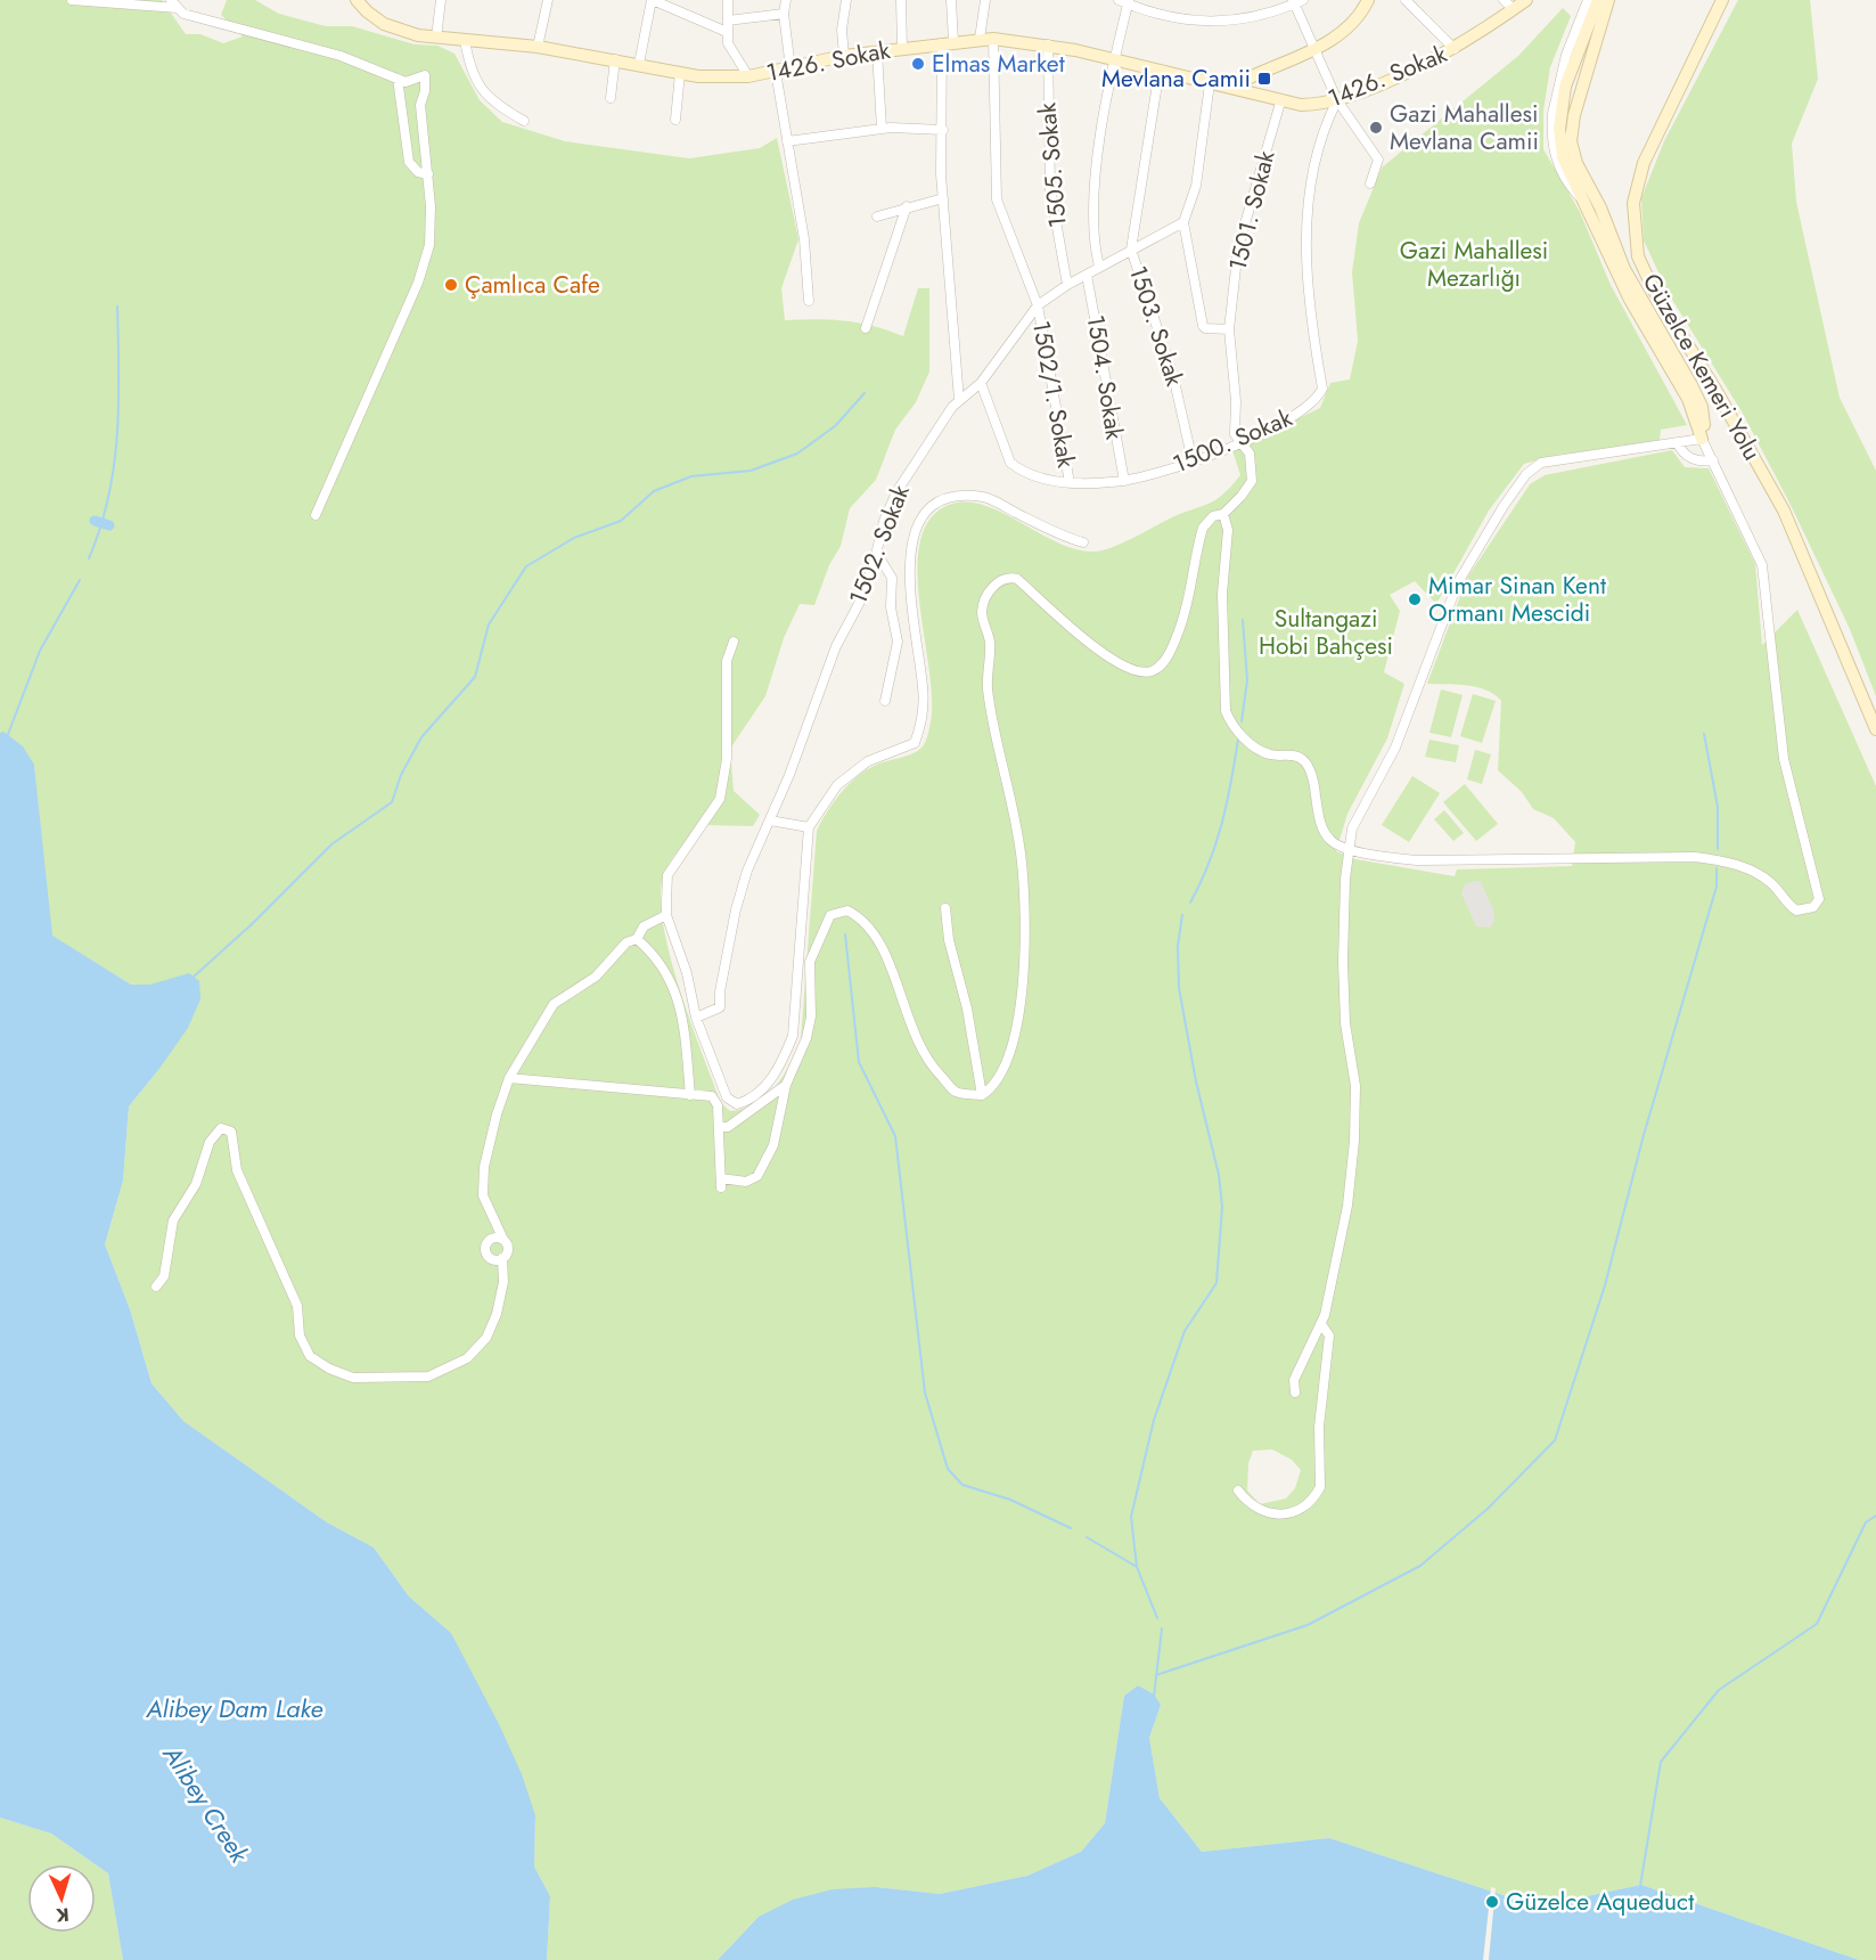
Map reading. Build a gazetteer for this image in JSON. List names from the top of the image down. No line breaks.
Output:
{"streets":{"main road":["1426. Sokak","Güzelce Kemeri Yolu"],"street":["1505. Sokak","1501. Sokak","1503. Sokak","1504. Sokak","1502/1. Sokak","1500. Sokak","1502. Sokak"]},"crossings":[["1426. Sokak","1505. Sokak"],["1426. Sokak","1501. Sokak"],["1426. Sokak","1503. Sokak"],["1426. Sokak","1502/1. Sokak"],["1426. Sokak","1500. Sokak"],["1505. Sokak","1502. Sokak"],["1501. Sokak","1500. Sokak"],["1503. Sokak","1500. Sokak"],["1503. Sokak","1502. Sokak"],["1504. Sokak","1500. Sokak"],["1504. Sokak","1502. Sokak"],["1502/1. Sokak","1500. Sokak"],["1502/1. Sokak","1502. Sokak"],["1500. Sokak","1502. Sokak"]],"water":["Alibey Dam Lake","Alibey Creek"],"parks":["Gazi Mahallesi Mezarlığı","Sultangazi Hobi Bahçesi"],"places":{"other":["Elmas Market","Gazi Mahallesi Mevlana Camii","Çamlıca Cafe","Mimar Sinan Kent Ormanı Mescidi","Güzelce Aqueduct"],"transit":["Mevlana Camii"]},"north":"bottom"}
